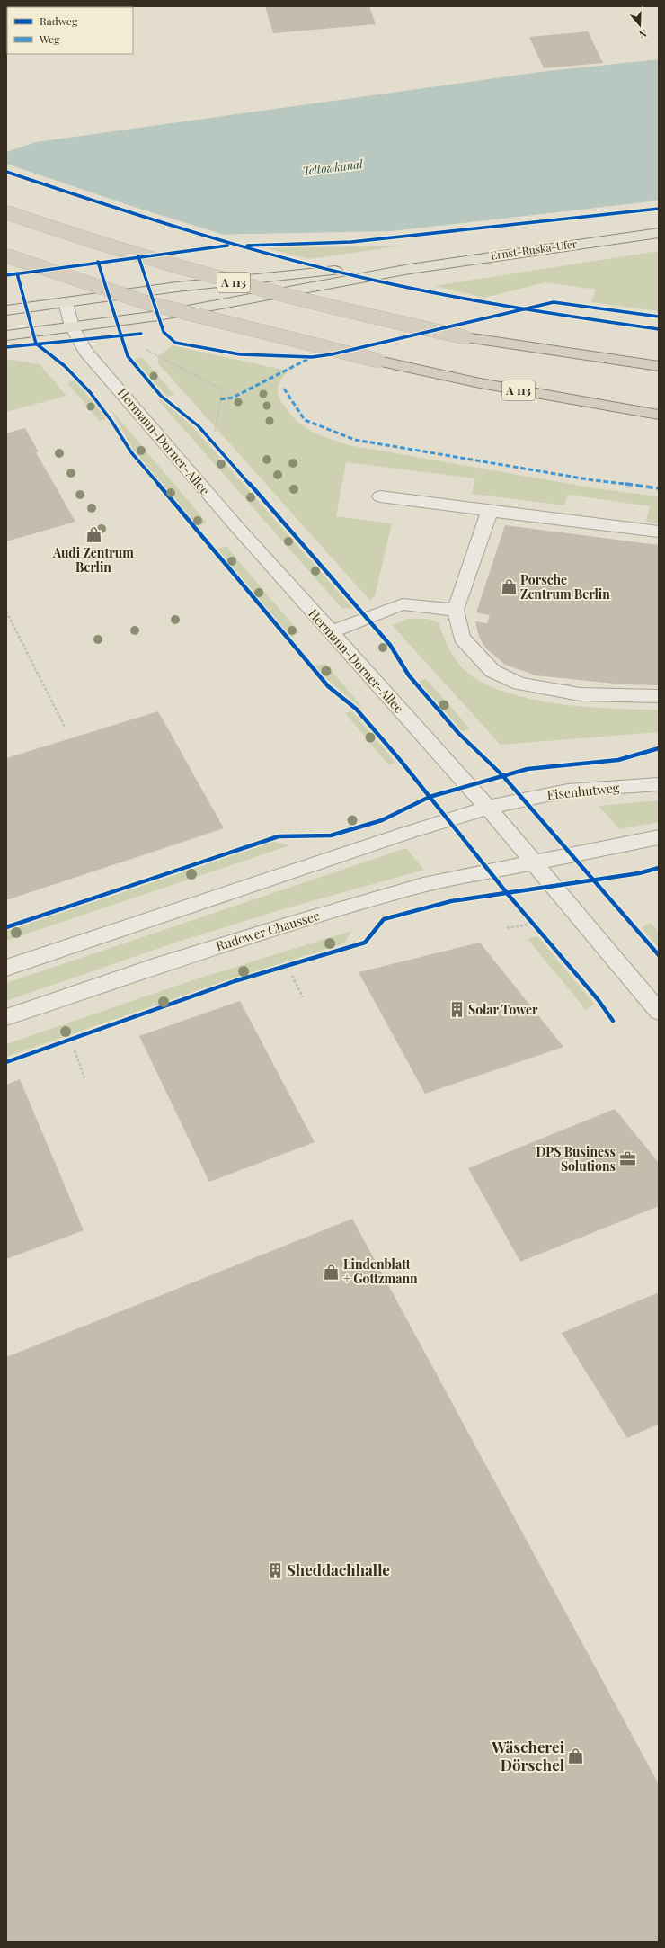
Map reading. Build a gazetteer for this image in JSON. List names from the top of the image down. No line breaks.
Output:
{"streets":{"highway":["A 113"],"main road":["Ernst-Ruska-Ufer"],"street":["Hermann-Dorner-Allee","Eisenhutweg","Rudower Chaussee"]},"crossings":[["Ernst-Ruska-Ufer","Hermann-Dorner-Allee"],["Hermann-Dorner-Allee","Eisenhutweg"],["Hermann-Dorner-Allee","Rudower Chaussee"]],"water":["Teltowkanal"],"places":{"shop":["Audi Zentrum Berlin","Porsche Zentrum Berlin","Lindenblatt + Gottzmann","Wäscherei Dörschel"],"building":["Solar Tower","Sheddachhalle"],"office":["DPS Business Solutions"]},"legend":["Radweg","Weg"],"north":"bottom"}
